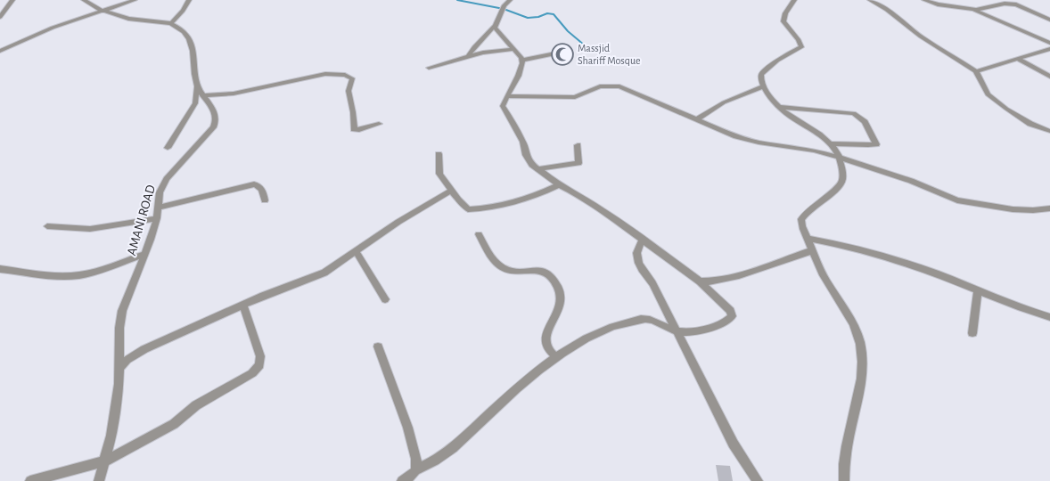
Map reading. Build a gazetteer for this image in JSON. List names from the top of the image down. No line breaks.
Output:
{"streets":{"street":["AMANI ROAD"]},"places":{"mosque":["Massjid Shariff Mosque"]}}
